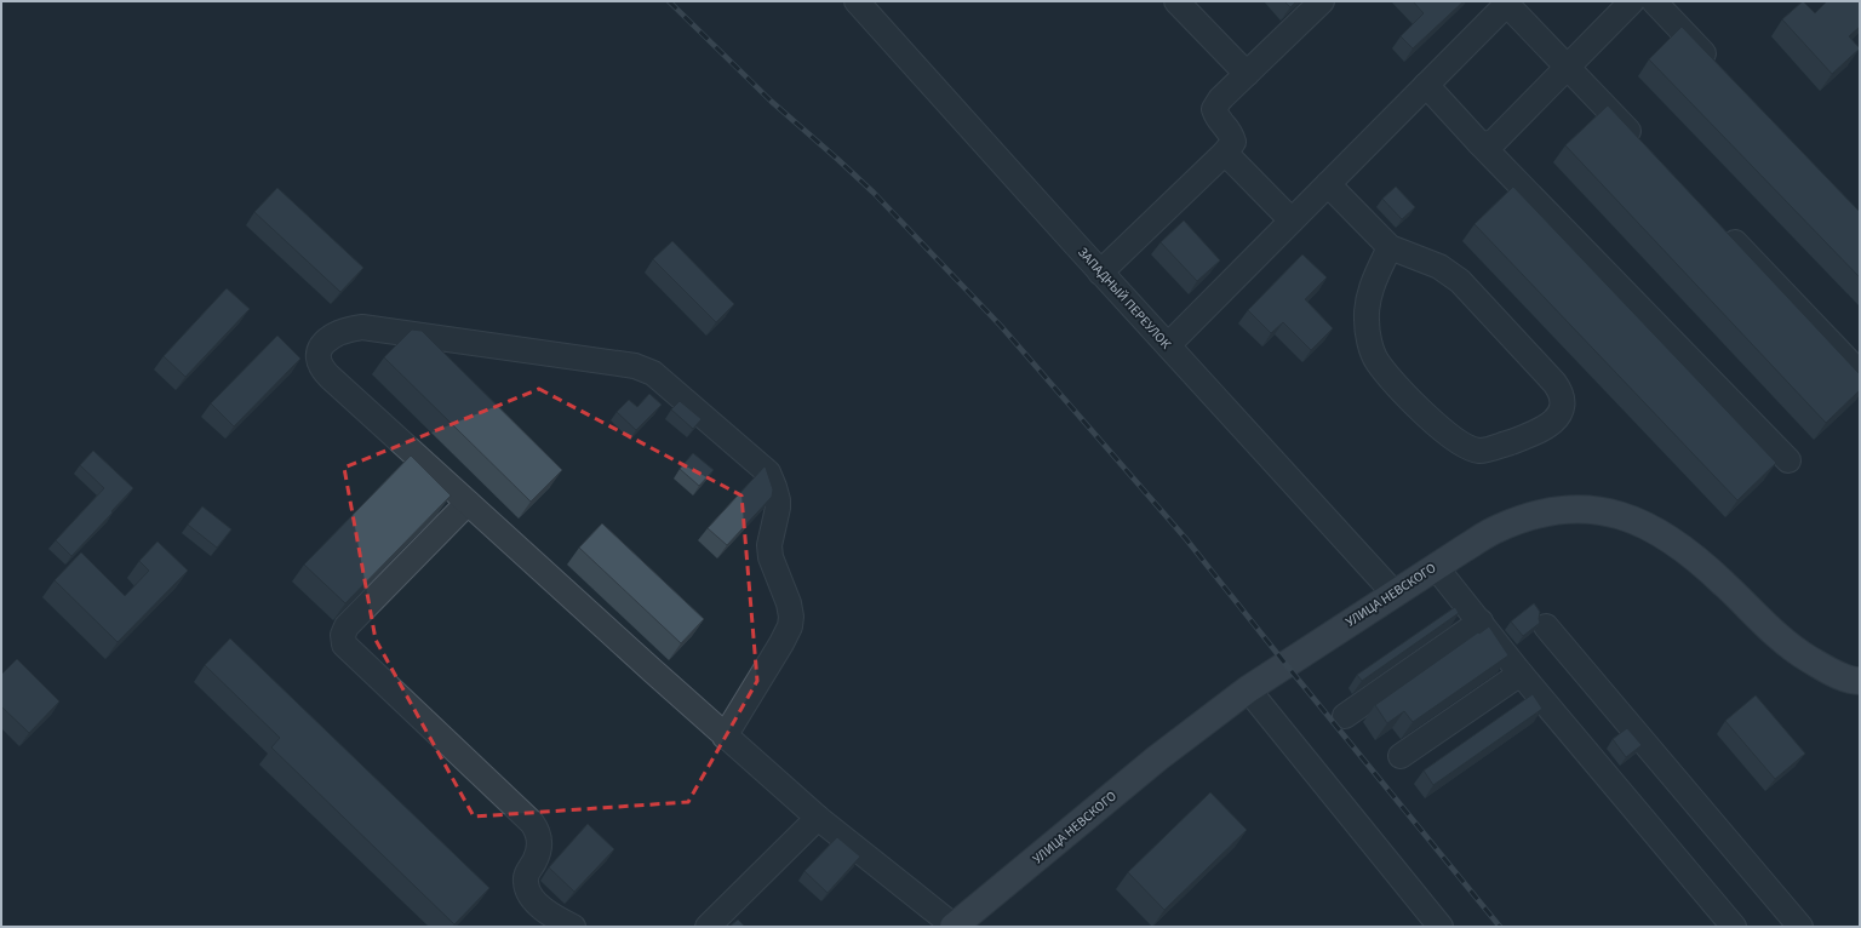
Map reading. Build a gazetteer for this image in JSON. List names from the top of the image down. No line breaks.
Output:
{"streets":{"main road":["УЛИЦА НЕВСКОГО"],"street":["ЗАПАДНЫЙ ПЕРЕУЛОК"]},"crossings":[["ЗАПАДНЫЙ ПЕРЕУЛОК","УЛИЦА НЕВСКОГО"]]}
